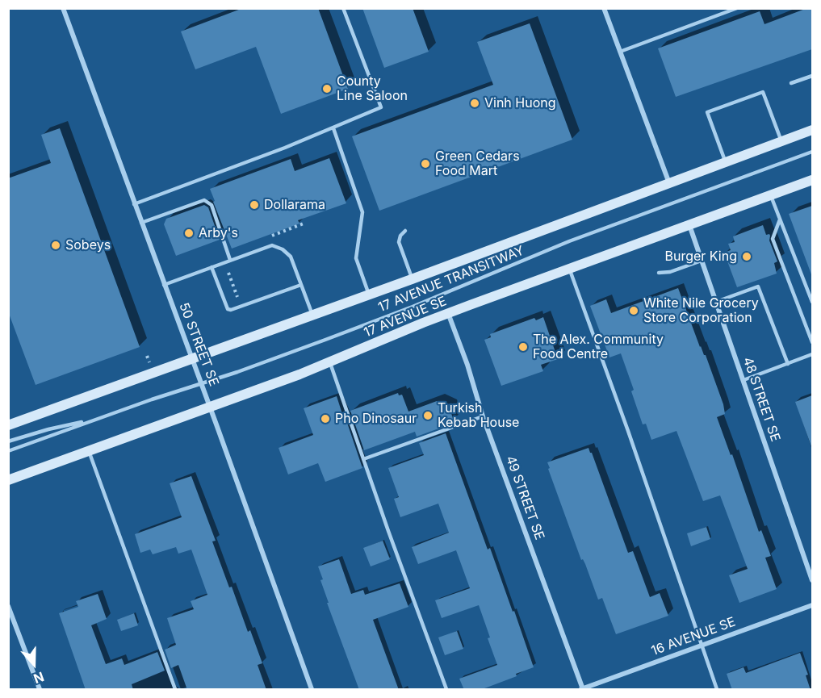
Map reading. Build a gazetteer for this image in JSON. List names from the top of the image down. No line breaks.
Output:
{"streets":{"main road":["17 AVENUE SE"],"street":["50 STREET SE","48 STREET SE","49 STREET SE","16 AVENUE SE"],"lane":["17 AVENUE TRANSITWAY"]},"crossings":[["17 AVENUE TRANSITWAY","50 STREET SE"],["17 AVENUE SE","50 STREET SE"],["17 AVENUE SE","48 STREET SE"],["17 AVENUE SE","49 STREET SE"],["49 STREET SE","16 AVENUE SE"]],"places":["County Line Saloon","Vinh Huong","Green Cedars Food Mart","Dollarama","Arby's","Sobeys","Burger King","White Nile Grocery Store Corporation","The Alex. Community Food Centre","Turkish Kebab House","Pho Dinosaur"],"north":"bottom"}
